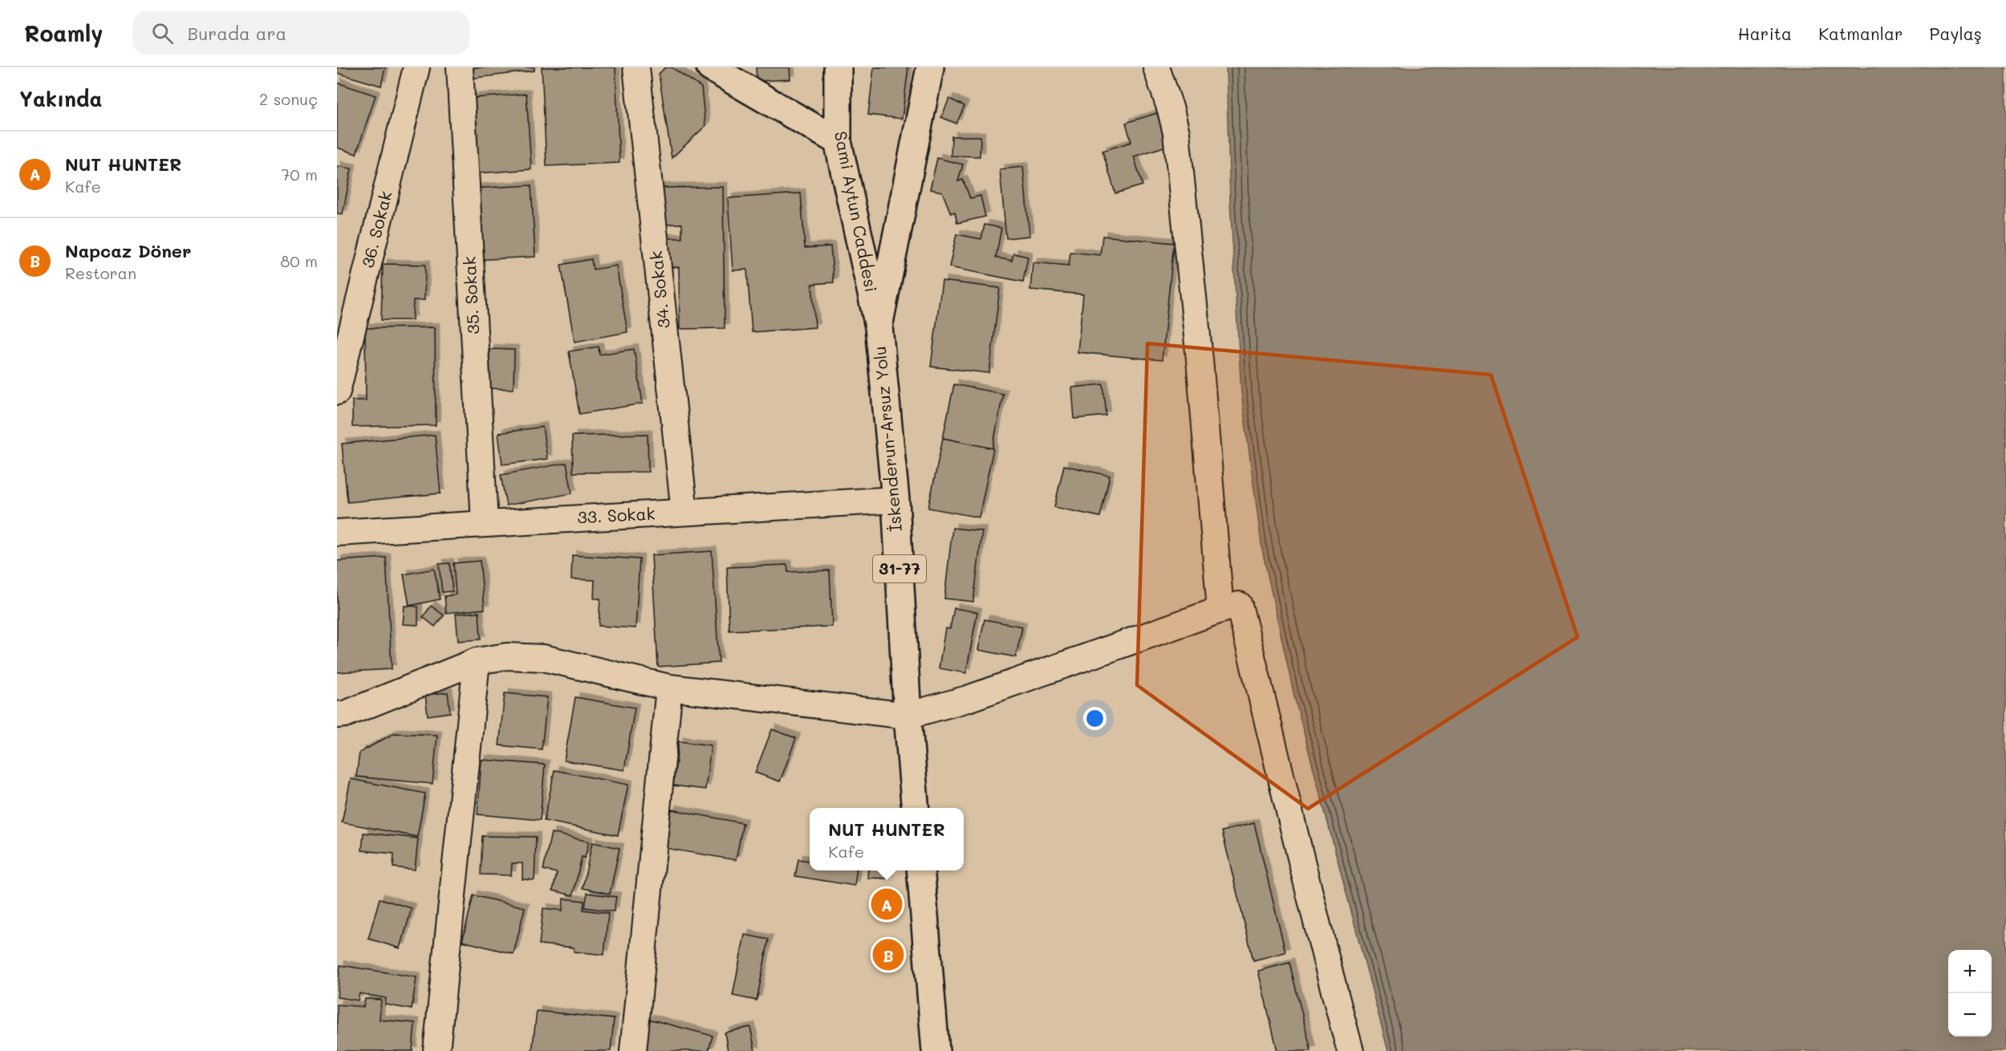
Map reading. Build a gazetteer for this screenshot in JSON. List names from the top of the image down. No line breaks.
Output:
{"streets":{"main road":["Sami Aytun Caddesi","İskenderun-Arsuz Yolu","31-77"],"street":["36. Sokak","34. Sokak","35. Sokak","33. Sokak"]},"crossings":[["Sami Aytun Caddesi","İskenderun-Arsuz Yolu"],["34. Sokak","33. Sokak"],["35. Sokak","33. Sokak"],["İskenderun-Arsuz Yolu","33. Sokak"]],"page":{"header":"Roamly","search":"Burada ara","nav":["Harita","Katmanlar","Paylaş"],"heading":["Yakında","2 sonuç"],"list":[{"mark":"A","name":"NUT HUNTER","note":"Kafe","value":"70 m"},{"mark":"B","name":"Napcaz Döner","note":"Restoran","value":"80 m"}],"popup":["NUT HUNTER","Kafe"],"pins":["A","B"],"map_buttons":["+","−"]}}
